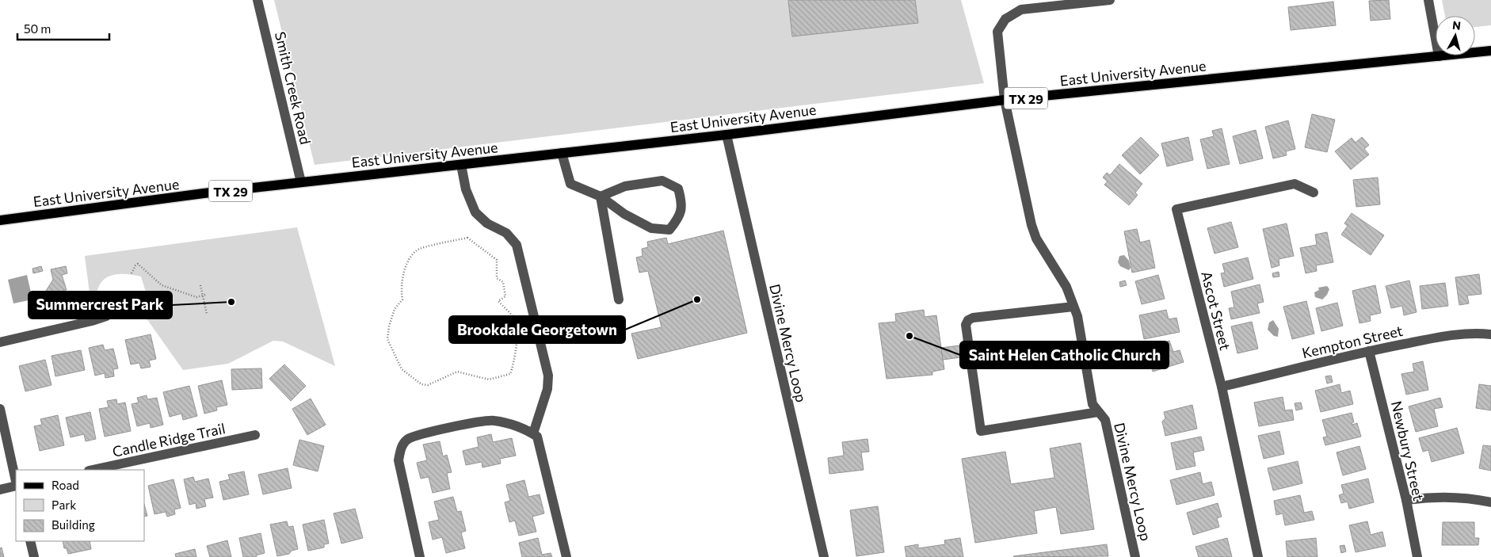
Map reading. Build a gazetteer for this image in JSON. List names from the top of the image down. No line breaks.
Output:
{"streets":{"main road":["East University Avenue","TX 29"],"street":["Smith Creek Road","Ascot Street","Kempton Street","Divine Mercy Loop","Candle Ridge Trail","Newbury Street"]},"crossings":[["East University Avenue","Smith Creek Road"],["East University Avenue","Divine Mercy Loop"],["Ascot Street","Kempton Street"],["Kempton Street","Newbury Street"]],"places":["Brookdale Georgetown","Summercrest Park","Saint Helen Catholic Church"],"legend":["Road","Park","Building"],"scale_bar":"50 m","north":"top"}
